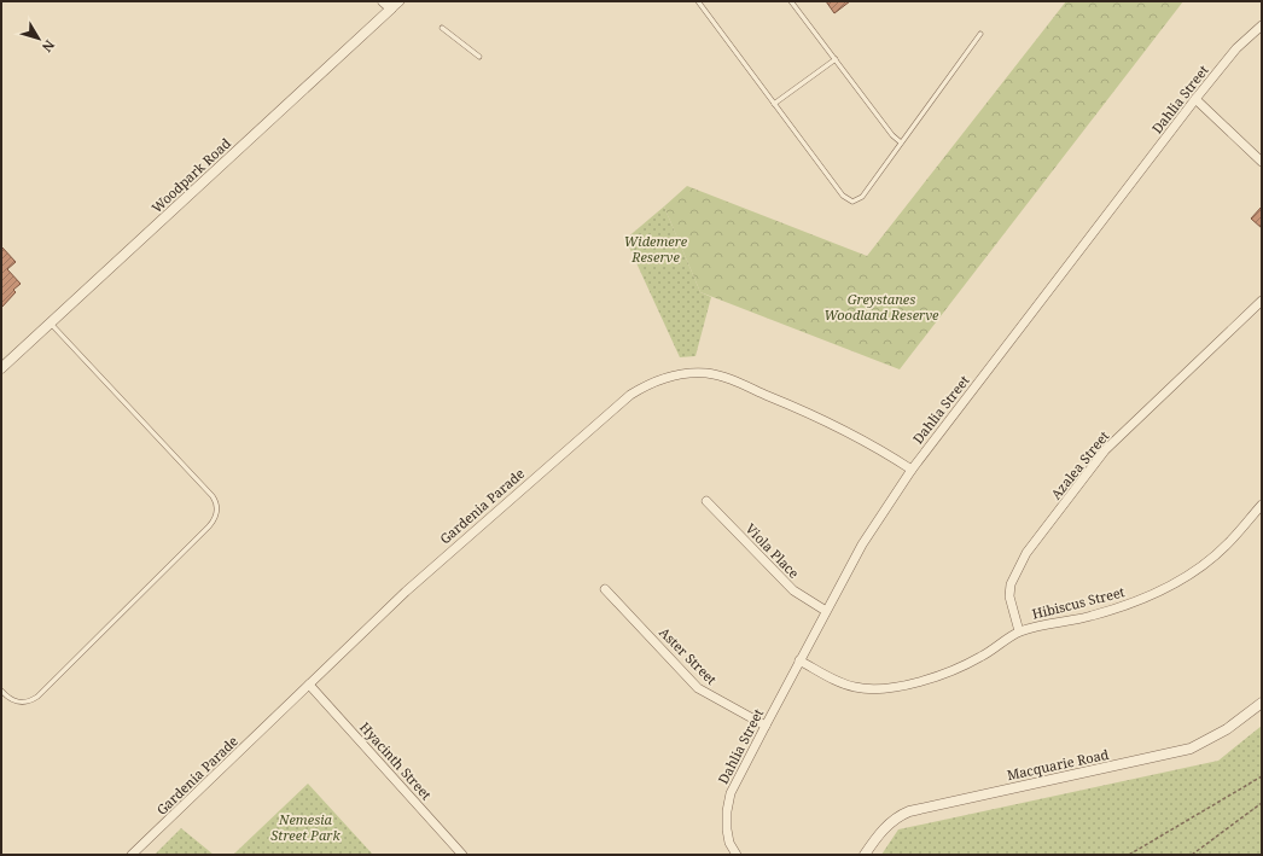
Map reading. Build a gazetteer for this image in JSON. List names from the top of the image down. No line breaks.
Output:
{"streets":{"street":["Dahlia Street","Woodpark Road","Azalea Street","Gardenia Parade","Viola Place","Hibiscus Street","Aster Street","Hyacinth Street","Macquarie Road"]},"crossings":[["Dahlia Street","Gardenia Parade"],["Dahlia Street","Viola Place"],["Dahlia Street","Hibiscus Street"],["Dahlia Street","Aster Street"],["Azalea Street","Hibiscus Street"],["Gardenia Parade","Hyacinth Street"]],"parks":["Widemere Reserve","Greystanes Woodland Reserve","Nemesia Street Park"],"north":"bottom right"}
